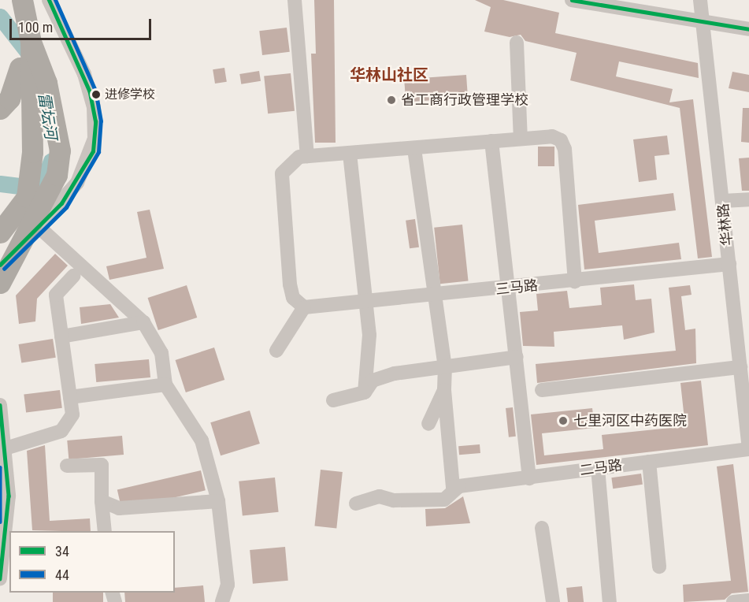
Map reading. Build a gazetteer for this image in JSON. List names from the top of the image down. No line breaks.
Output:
{"streets":{"street":["华林路","三马路","二马路"]},"crossings":[["华林路","三马路"],["华林路","二马路"]],"districts":["华林山社区"],"water":["雷坛河"],"places":["进修学校","省工商行政管理学校","七里河区中药医院"],"lines":["transit line 34","transit line 44"],"legend":["34","44"],"scale_bar":"100 m"}
